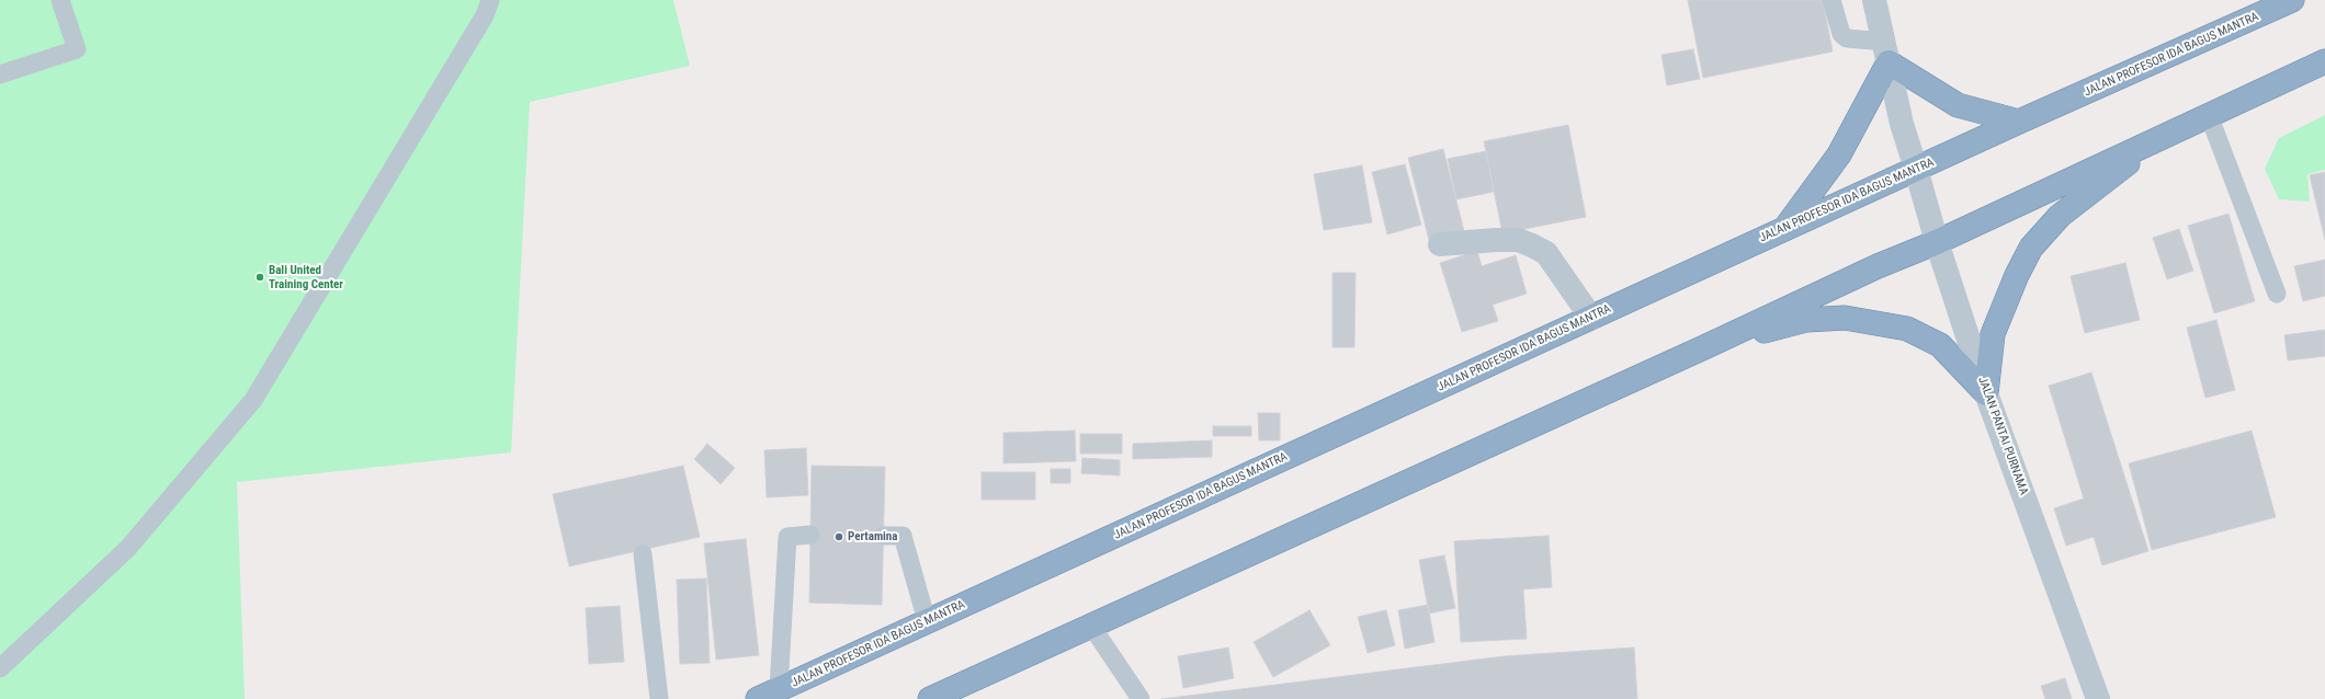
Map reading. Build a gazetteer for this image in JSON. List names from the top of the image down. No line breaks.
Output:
{"streets":{"highway":["JALAN PROFESOR IDA BAGUS MANTRA"],"street":["JALAN PANTAI PURNAMA"]},"crossings":[["JALAN PROFESOR IDA BAGUS MANTRA","JALAN PANTAI PURNAMA"]],"places":["Bali United Training Center","Pertamina"]}
